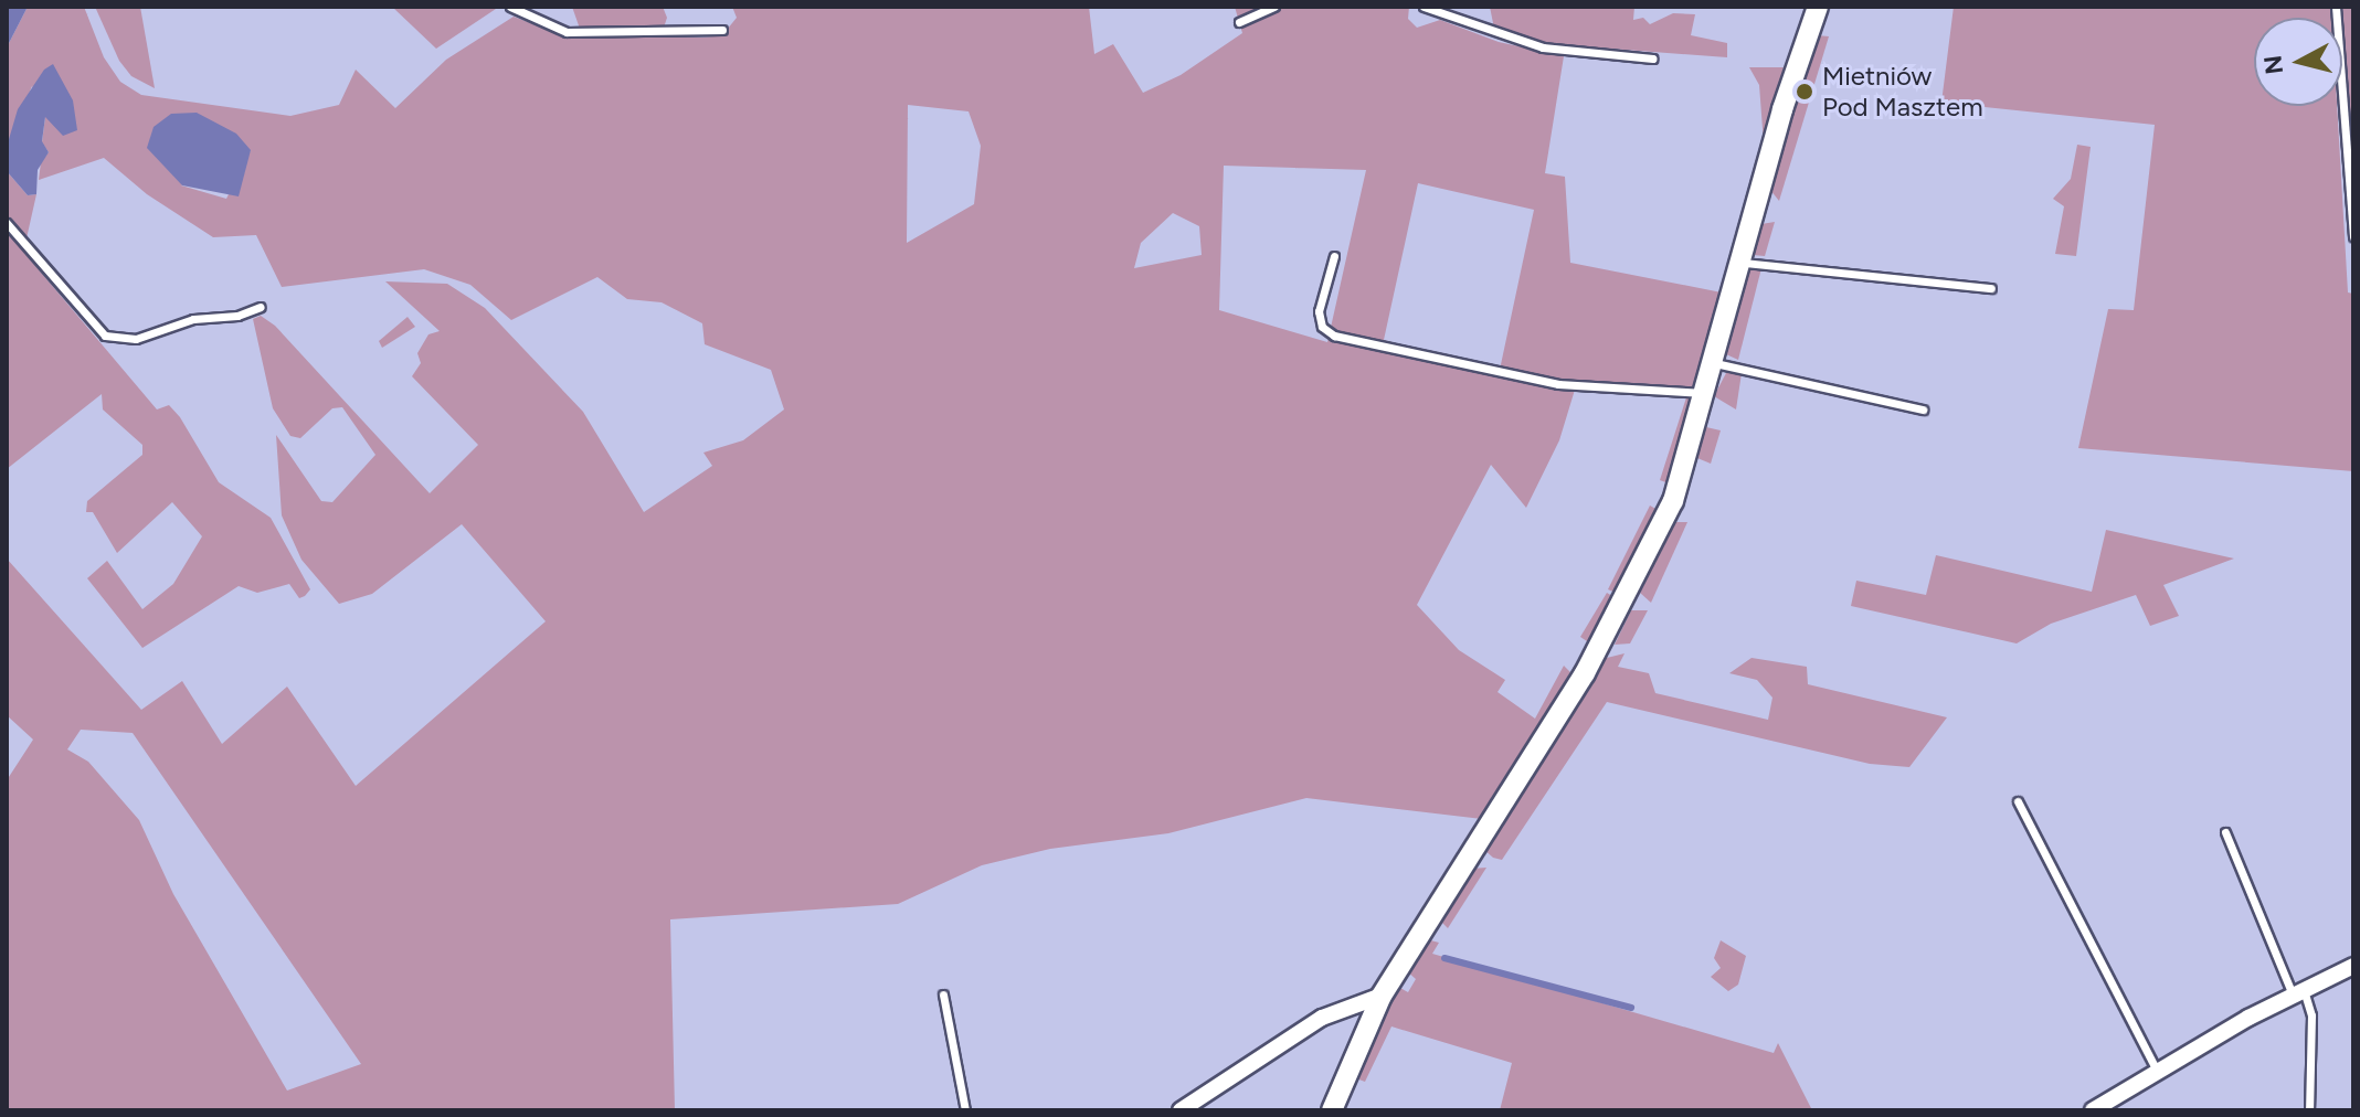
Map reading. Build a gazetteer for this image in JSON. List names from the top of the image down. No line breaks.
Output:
{"places":["Mietniów Pod Masztem"],"north":"left"}
